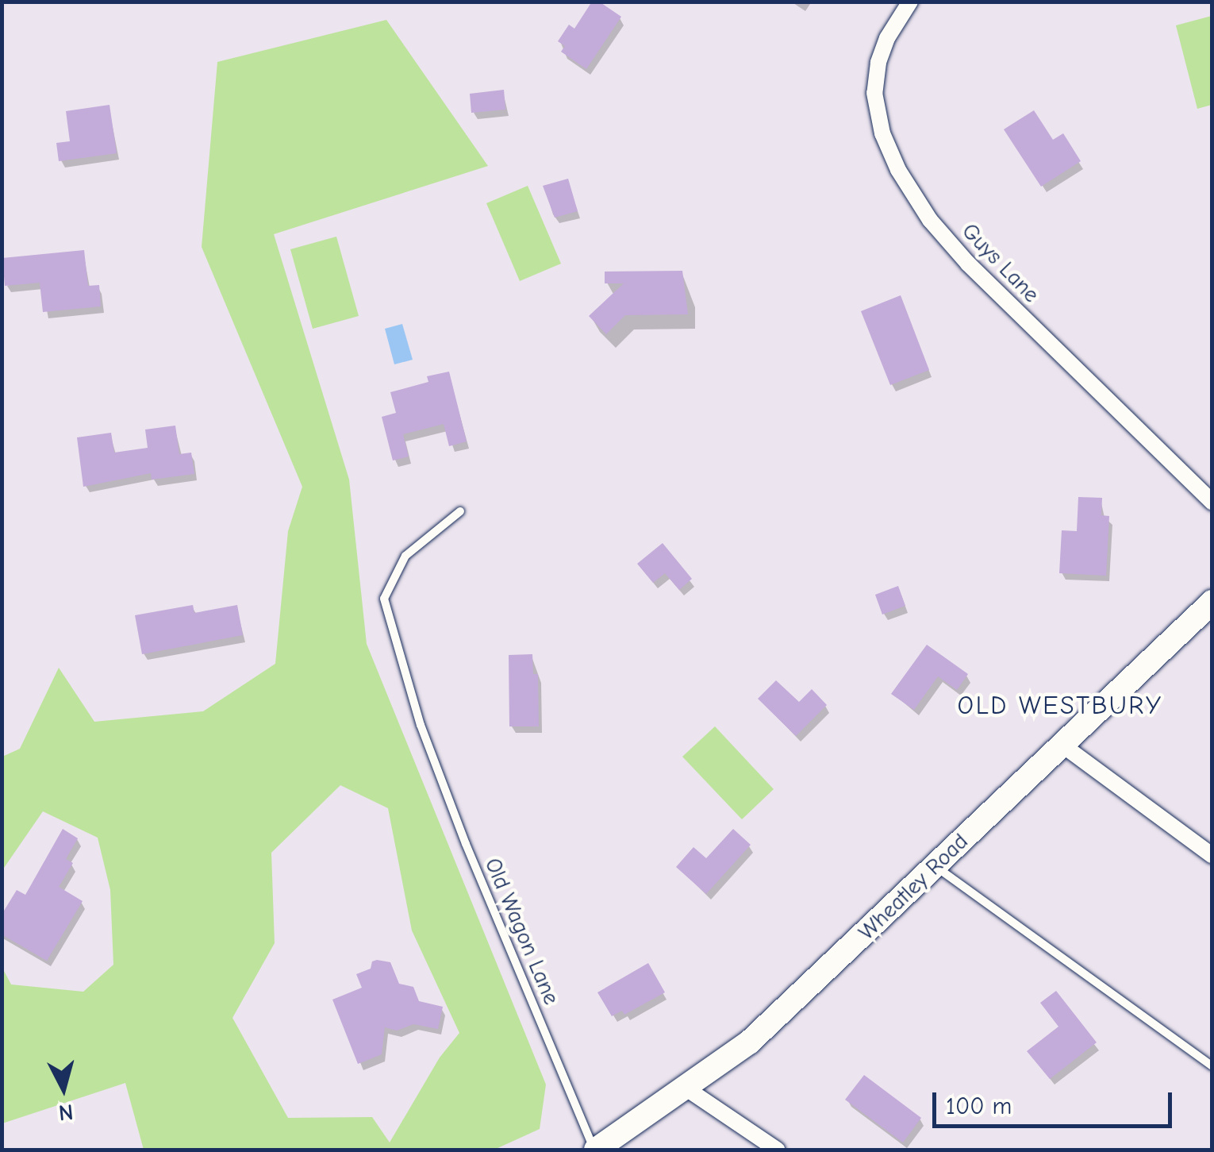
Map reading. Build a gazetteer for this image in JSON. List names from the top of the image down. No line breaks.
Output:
{"streets":{"street":["Guys Lane","Wheatley Road"],"lane":["Old Wagon Lane"]},"crossings":[["Wheatley Road","Old Wagon Lane"]],"districts":["OLD WESTBURY"],"scale_bar":"100 m","north":"bottom"}
